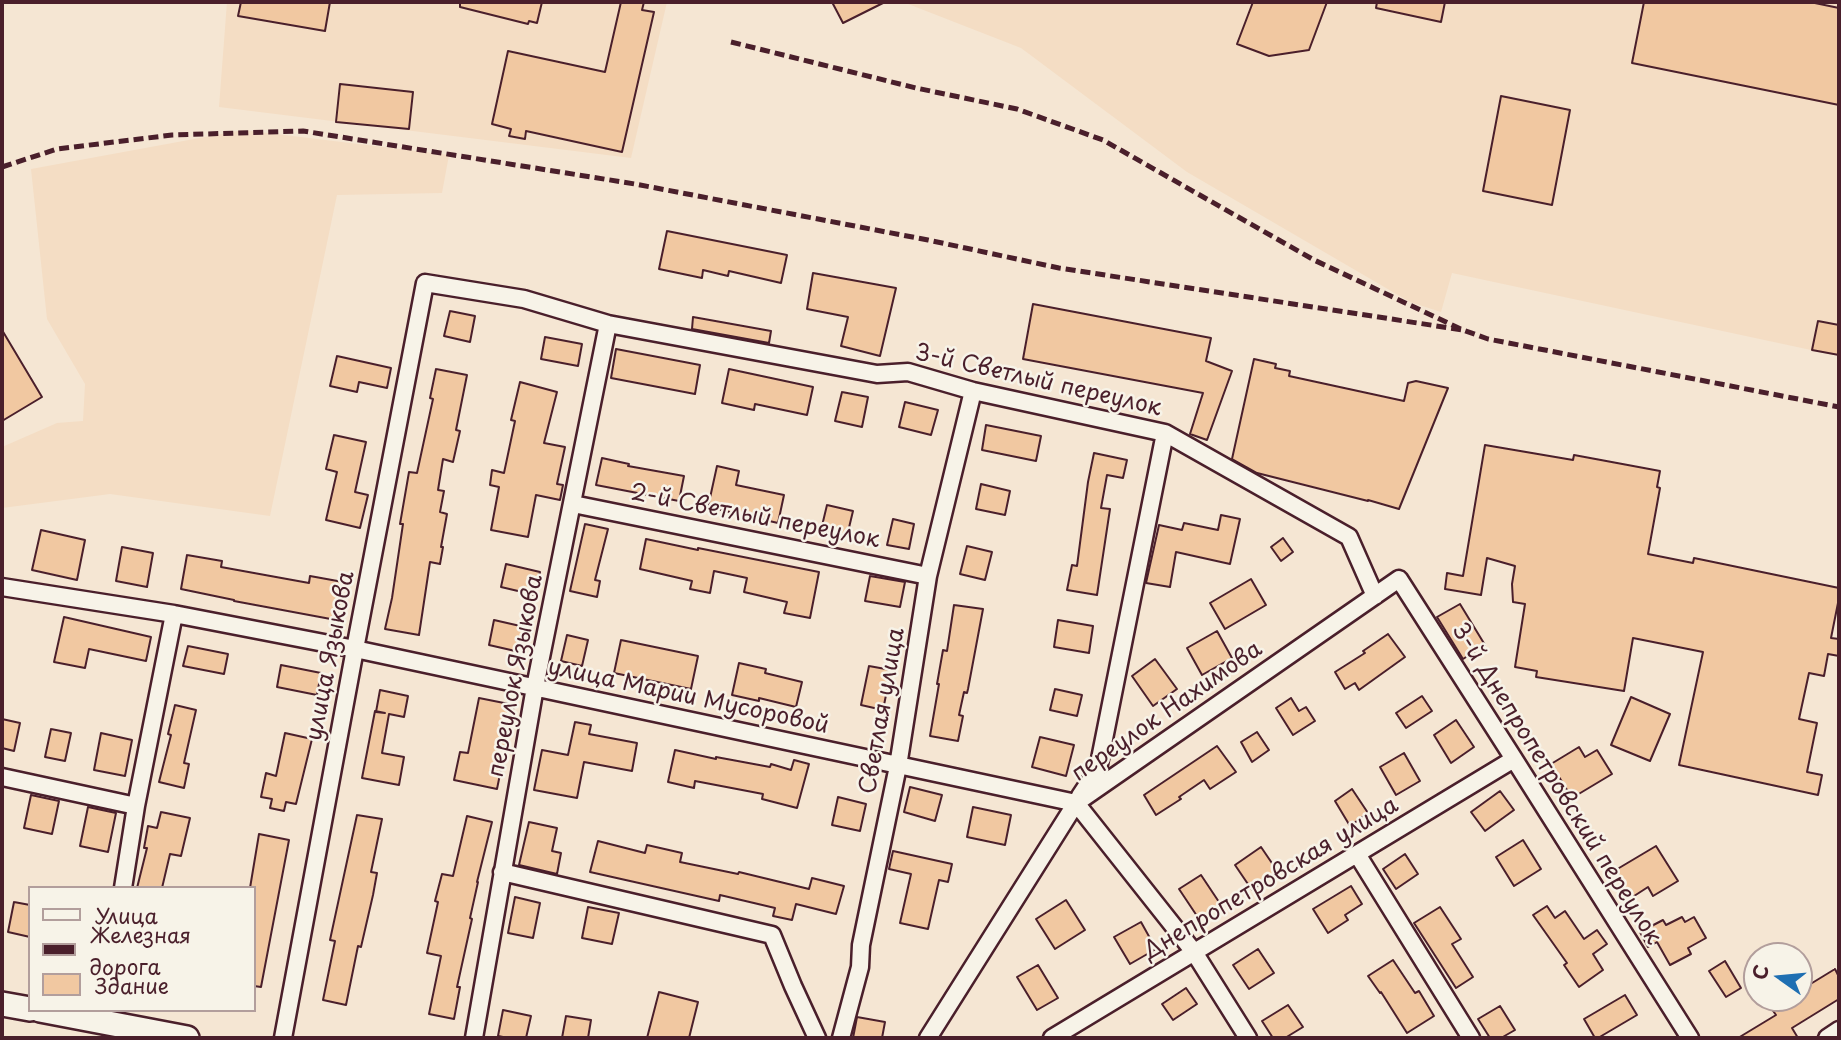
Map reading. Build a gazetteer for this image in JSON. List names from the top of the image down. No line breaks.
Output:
{"streets":{"street":["3-й Светлый переулок","2-й Светлый переулок","улица Языкова","переулок Языкова","улица Марии Мусоровой","Светлая улица","переулок Нахимова","3-й Днепропетровский переулок","Днепропетровская улица"]},"crossings":[["3-й Светлый переулок","улица Языкова"],["3-й Светлый переулок","переулок Языкова"],["3-й Светлый переулок","Светлая улица"],["3-й Светлый переулок","переулок Нахимова"],["3-й Светлый переулок","3-й Днепропетровский переулок"],["2-й Светлый переулок","переулок Языкова"],["2-й Светлый переулок","Светлая улица"],["улица Языкова","улица Марии Мусоровой"],["переулок Языкова","улица Марии Мусоровой"],["улица Марии Мусоровой","Светлая улица"],["улица Марии Мусоровой","переулок Нахимова"],["переулок Нахимова","3-й Днепропетровский переулок"],["3-й Днепропетровский переулок","Днепропетровская улица"]],"legend":["Улица","Железная дорога","Здание"],"north":"left"}
